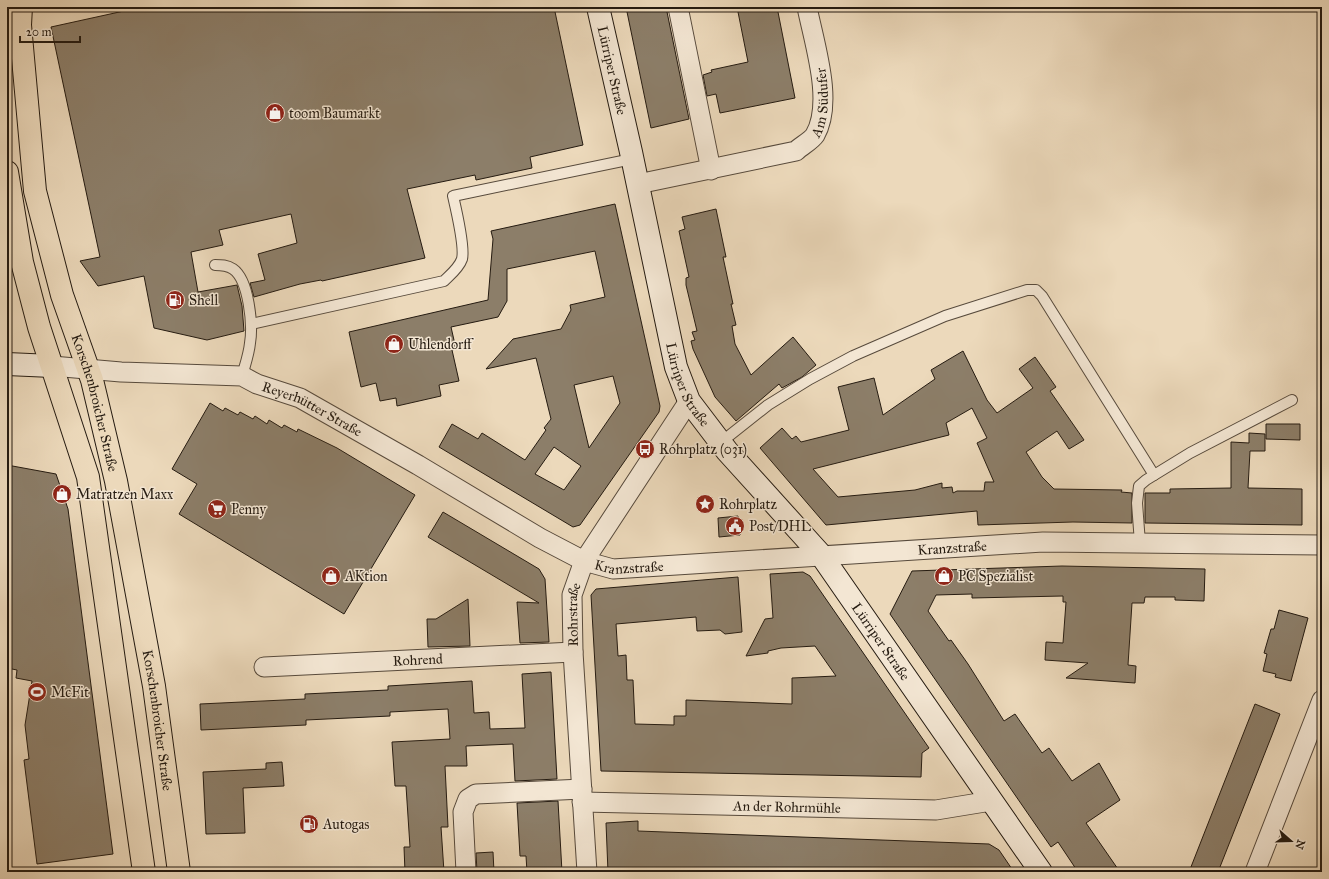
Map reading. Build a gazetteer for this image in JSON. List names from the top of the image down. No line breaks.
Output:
{"streets":{"main road":["Korschenbroicher Straße"],"street":["Lürriper Straße","Am Südufer","Reyerhütter Straße","Kranzstraße","Rohrstraße","Rohrend","An der Rohrmühle"]},"crossings":[["Lürriper Straße","Am Südufer"],["Lürriper Straße","Kranzstraße"],["Lürriper Straße","Rohrstraße"],["Lürriper Straße","An der Rohrmühle"],["Korschenbroicher Straße","Reyerhütter Straße"],["Reyerhütter Straße","Kranzstraße"],["Reyerhütter Straße","Rohrstraße"],["Kranzstraße","Rohrstraße"],["Rohrstraße","Rohrend"],["Rohrstraße","An der Rohrmühle"]],"places":{"shop":["toom Baumarkt","Uhlendorff","Matratzen Maxx","AKtion","PC Spezialist"],"fuel station":["Shell","Autogas"],"bus stop":["Rohrplatz (031)"],"place":["Rohrplatz"],"supermarket":["Penny"],"public building":["Post/DHL"],"sports":["McFit"]},"scale_bar":"20 m","north":"right"}
